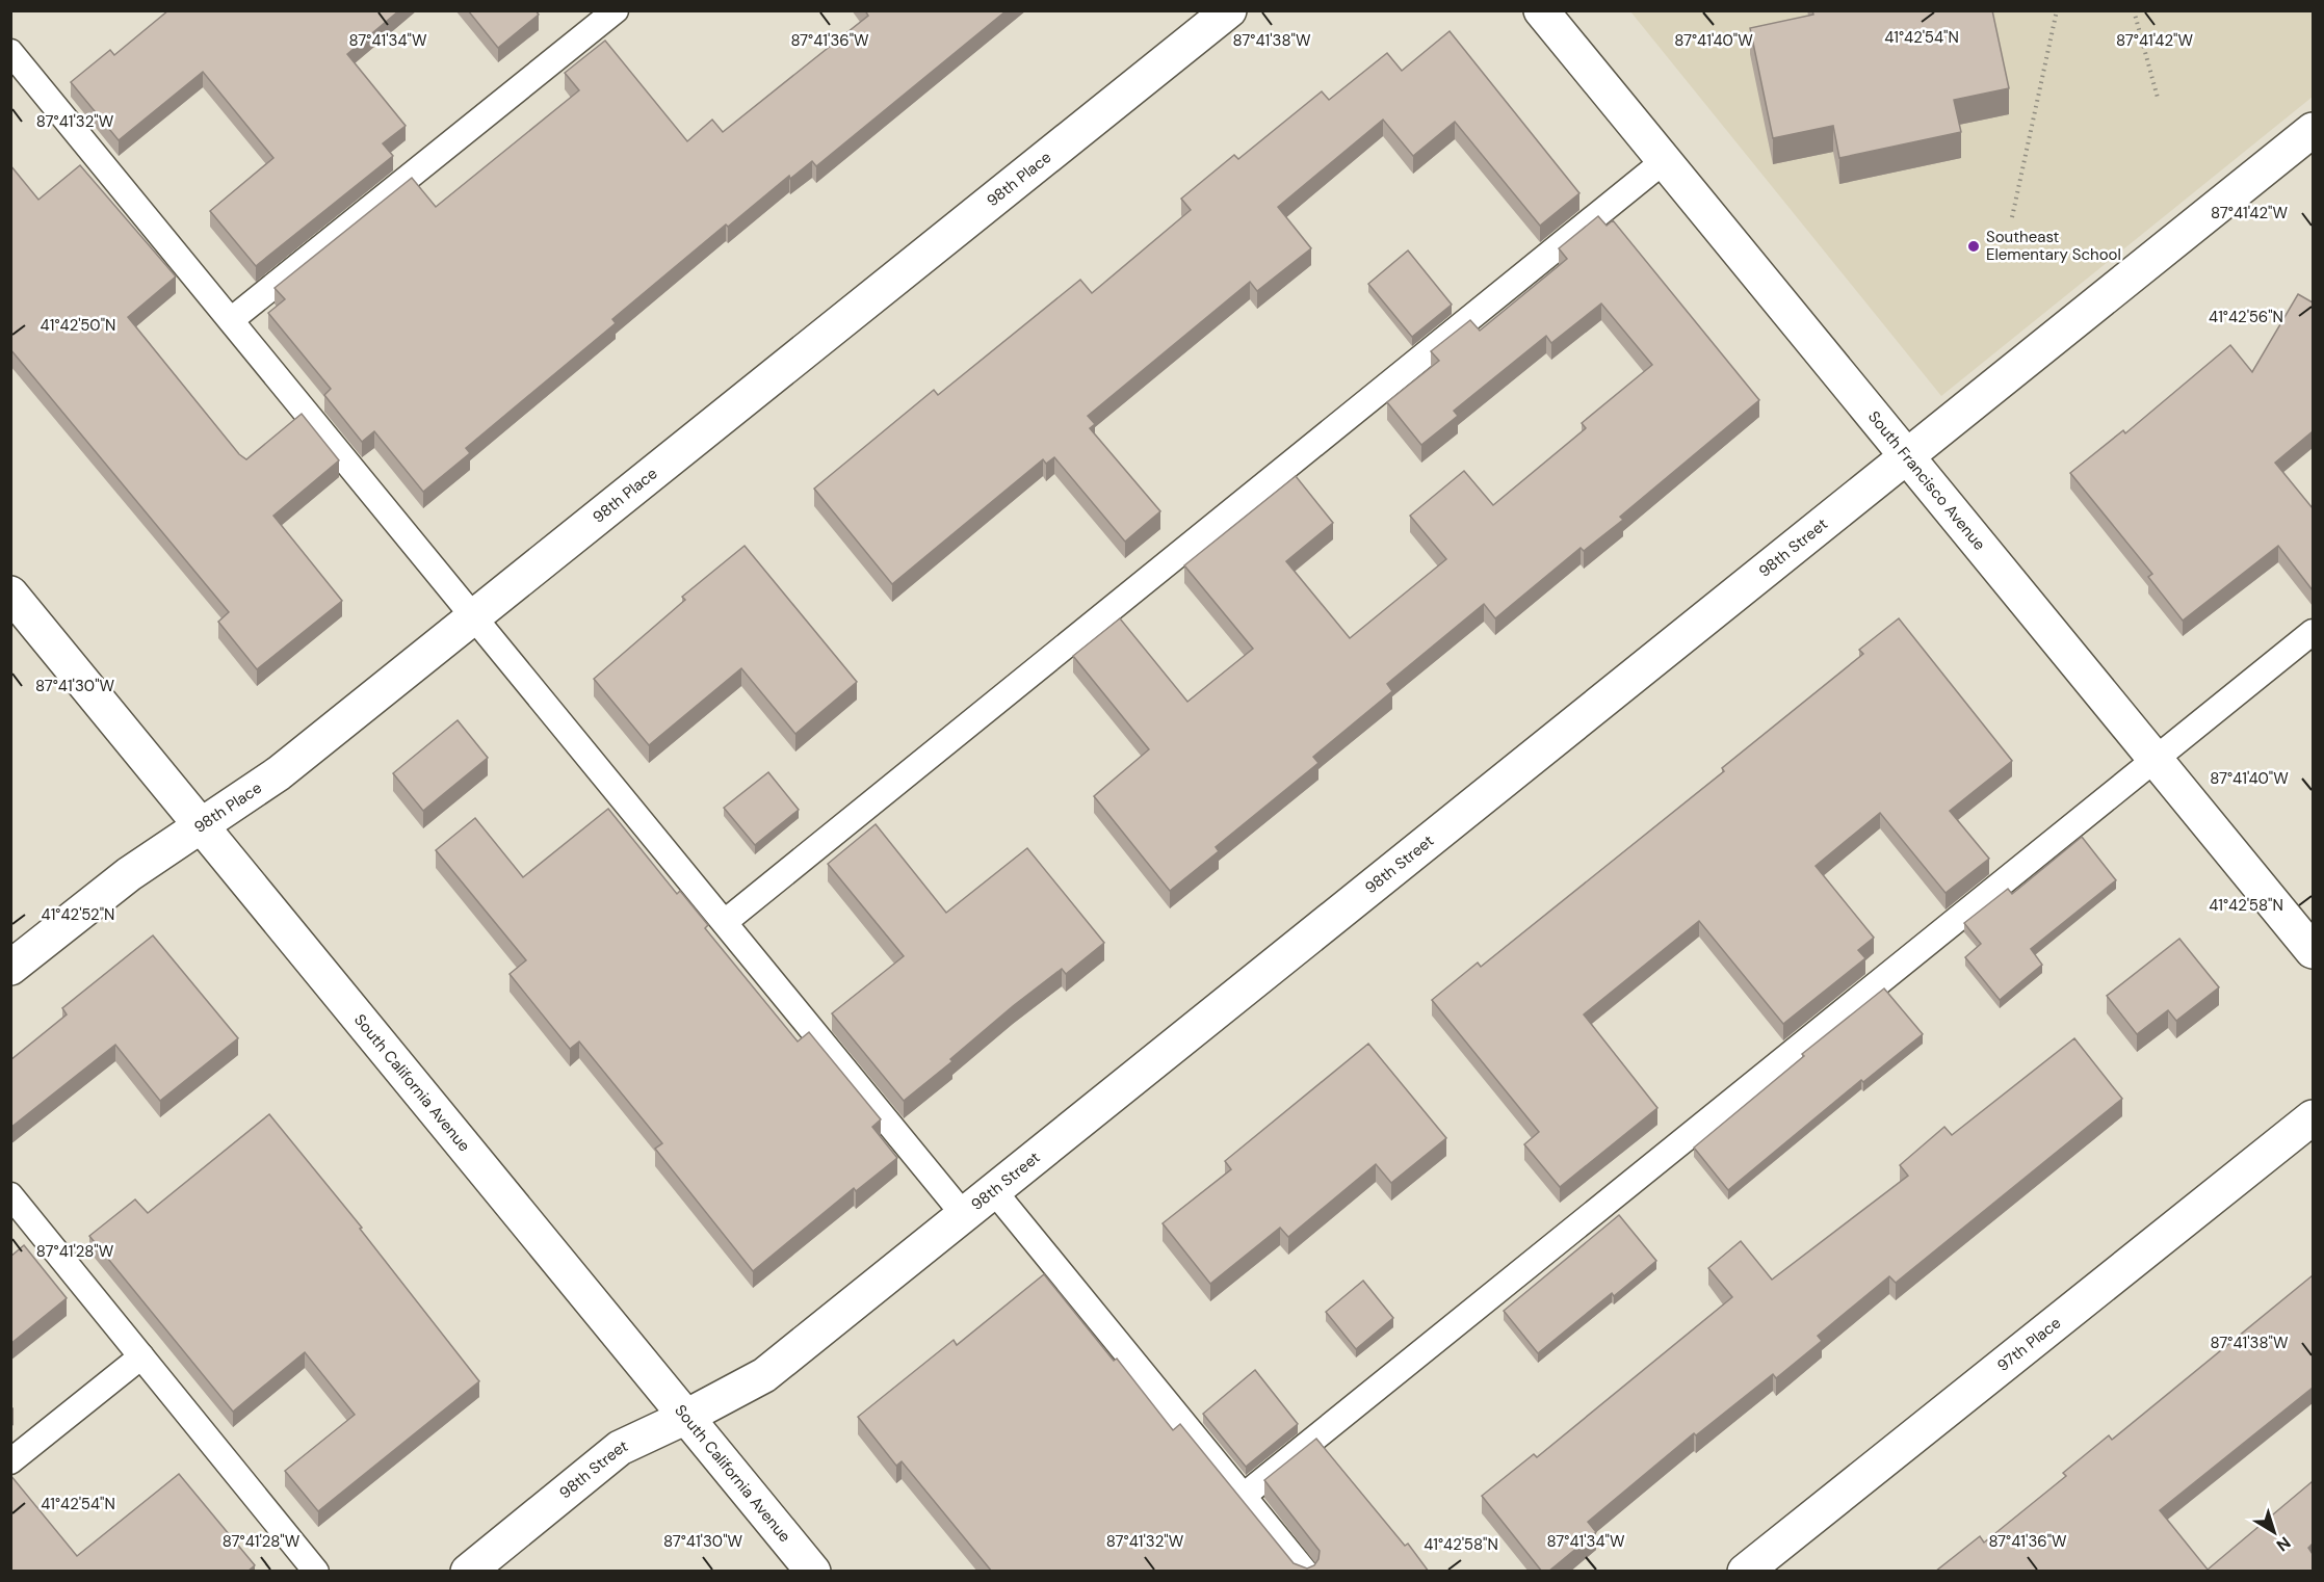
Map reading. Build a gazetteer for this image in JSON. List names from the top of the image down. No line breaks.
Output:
{"streets":{"street":["98th Place","South Francisco Avenue","98th Street","South California Avenue","97th Place"]},"crossings":[["98th Place","South California Avenue"],["South Francisco Avenue","98th Street"],["98th Street","South California Avenue"]],"places":["Southeast Elementary School"],"north":"bottom right","coordinates":["41°42'54\"N","87°41'34\"W","87°41'36\"W","87°41'38\"W","87°41'40\"W","87°41'42\"W","87°41'32\"W","41°42'56\"N","41°42'50\"N","87°41'30\"W","41°42'58\"N","41°42'52\"N","87°41'28\"W"]}
